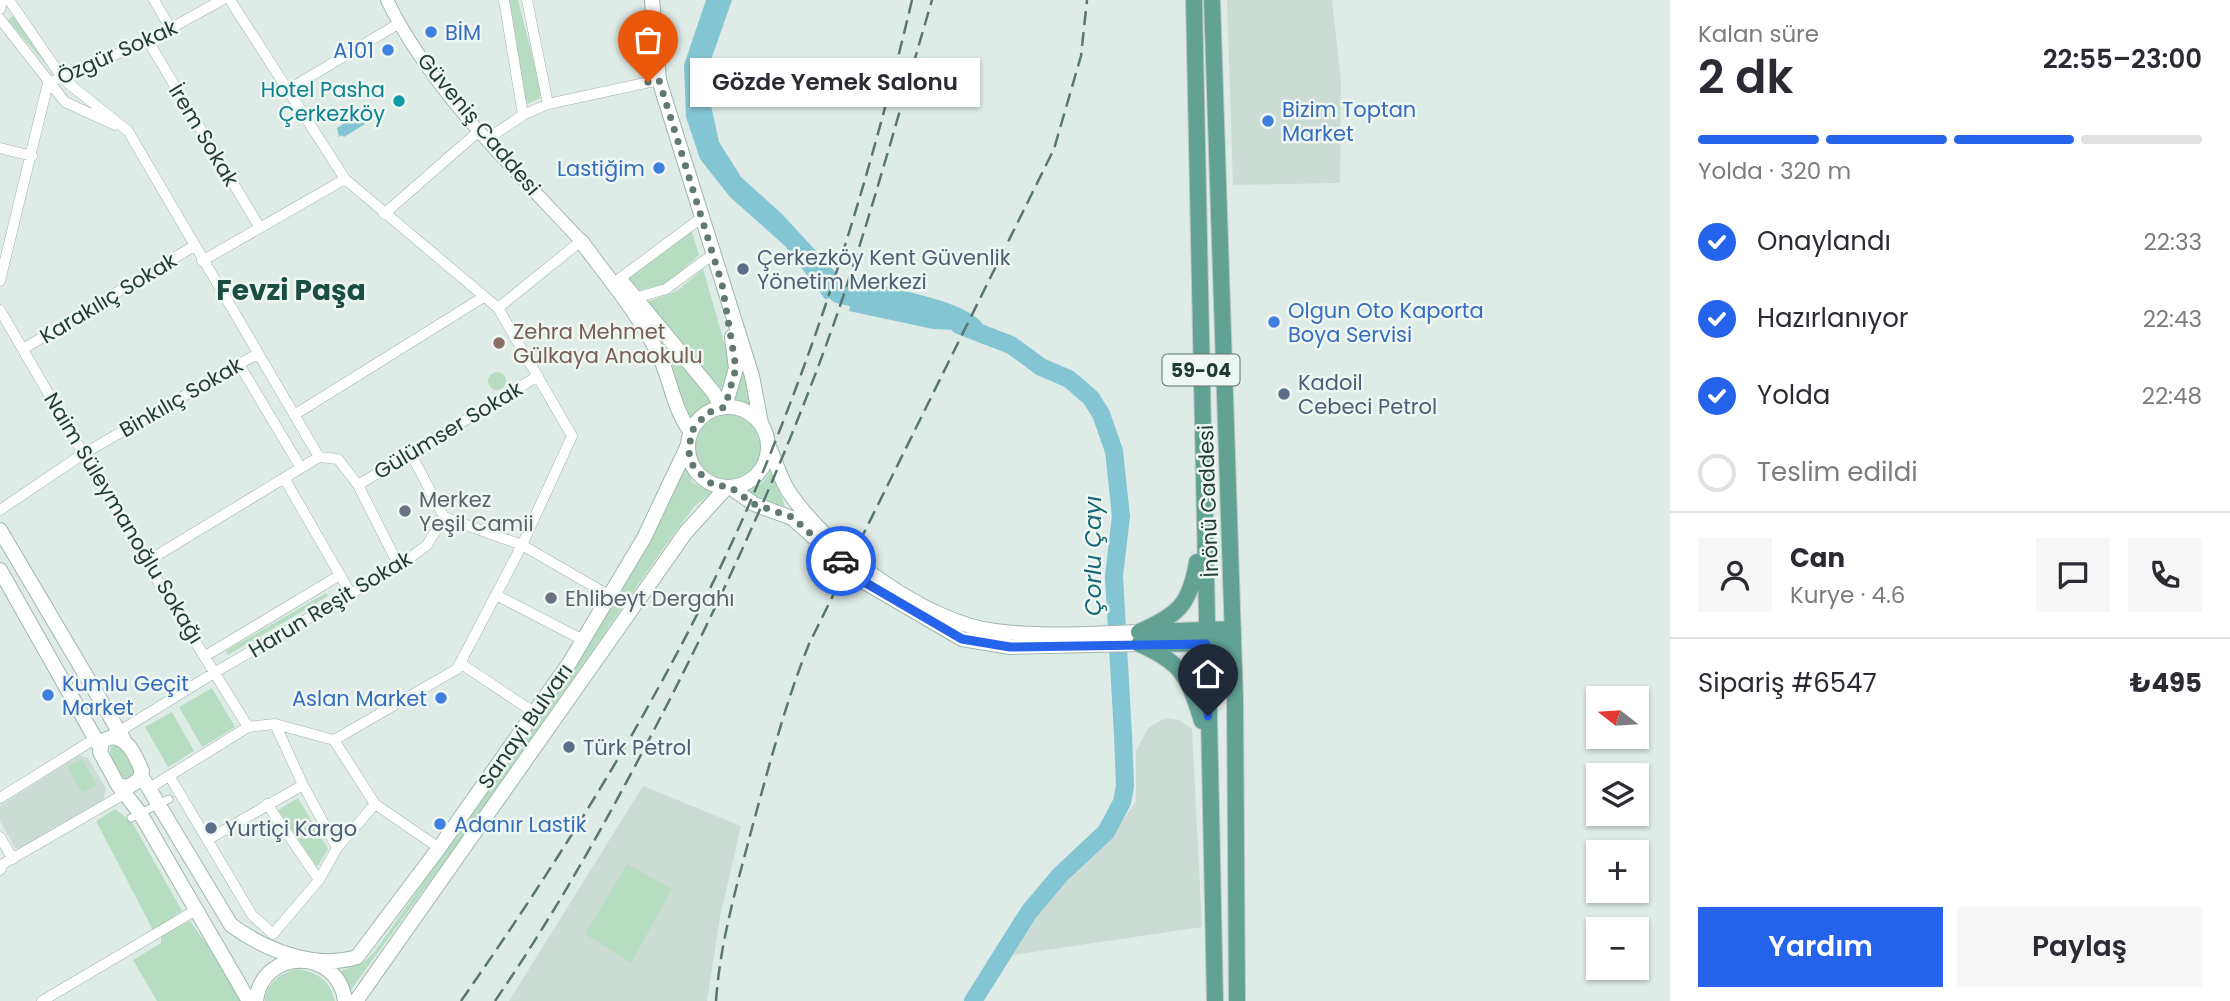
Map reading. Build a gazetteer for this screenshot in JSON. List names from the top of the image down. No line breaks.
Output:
{"streets":{"main road":["Güveniş Caddesi","59-04","İnönü Caddesi","Sanayi Bulvarı"],"street":["Özgür Sokak","İrem Sokak","Karakılıç Sokak","Binkılıç Sokak","Gülümser Sokak","Naim Süleymanoğlu Sokağı","Harun Reşit Sokak"]},"crossings":[["Özgür Sokak","İrem Sokak"],["Güveniş Caddesi","Sanayi Bulvarı"],["Karakılıç Sokak","Naim Süleymanoğlu Sokağı"],["Binkılıç Sokak","Naim Süleymanoğlu Sokağı"],["Naim Süleymanoğlu Sokağı","Harun Reşit Sokak"]],"districts":["Fevzi Paşa"],"water":["Çorlu Çayı"],"places":["BİM","A101","Gözde Yemek Salonu","Hotel Pasha Çerkezköy","Bizim Toptan Market","Lastiğim","Çerkezköy Kent Güvenlik Yönetim Merkezi","Olgun Oto Kaporta Boya Servisi","Zehra Mehmet Gülkaya Anaokulu","Kadoil Cebeci Petrol","Merkez Yeşil Camii","Ehlibeyt Dergahı","Kumlu Geçit Market","Aslan Market","Türk Petrol","Adanır Lastik","Yurtiçi Kargo"],"north":"left","page":{"heading":["2 dk","Kalan süre","22:55–23:00"],"panel":["Can","Kurye · 4.6","Sipariş #6547","₺495"],"bubble":"Gözde Yemek Salonu","bar":"Yolda · 320 m","list":[["Onaylandı","22:33"],["Hazırlanıyor","22:43"],["Yolda","22:48"],"Teslim edildi"],"map_buttons":["+","−"],"buttons":["Yardım","Paylaş"]}}
